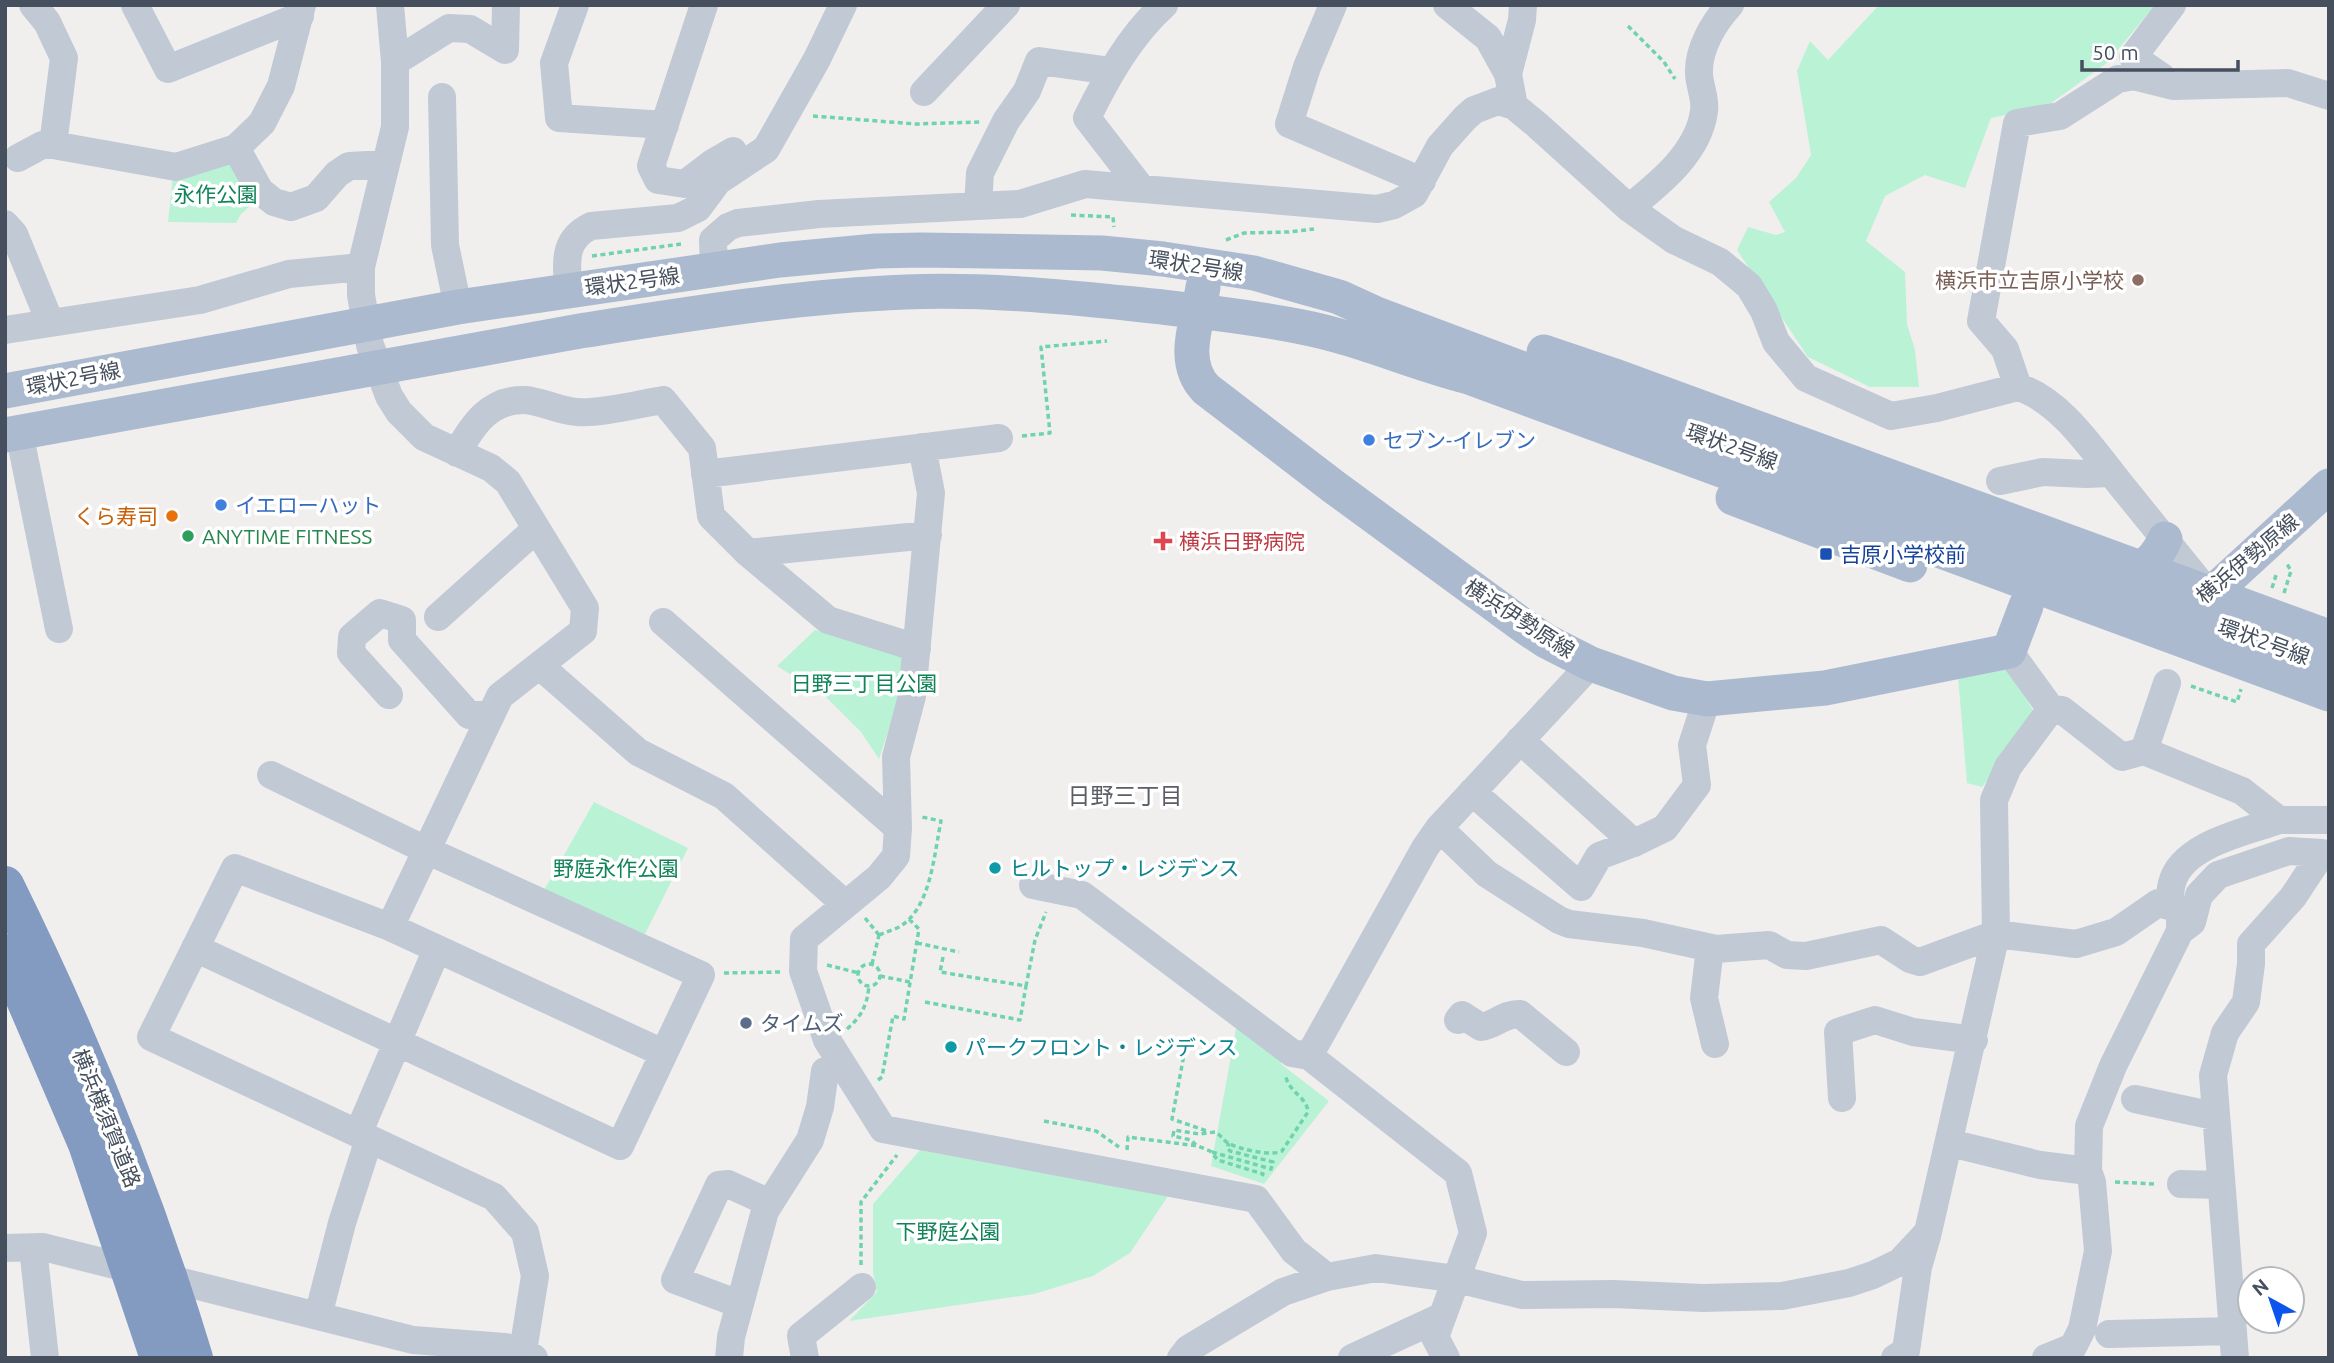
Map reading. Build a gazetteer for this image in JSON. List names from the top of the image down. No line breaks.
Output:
{"streets":{"highway":["横浜横須賀道路"],"main road":["環状2号線","横浜伊勢原線"]},"crossings":[["環状2号線","横浜伊勢原線"]],"districts":["日野三丁目"],"parks":["永作公園","日野三丁目公園","野庭永作公園","下野庭公園"],"places":{"other":["横浜市立吉原小学校","セブン-イレブン","イエローハット","くら寿司","ANYTIME FITNESS","ヒルトップ・レジデンス","タイムズ","パークフロント・レジデンス"],"health":["横浜日野病院"],"transit":["吉原小学校前"]},"scale_bar":"50 m","north":"top left"}
